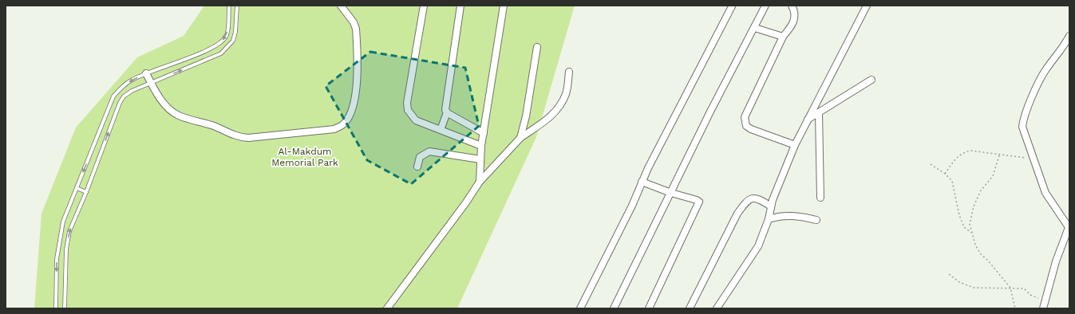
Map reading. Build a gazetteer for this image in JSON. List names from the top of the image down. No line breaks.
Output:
{"parks":["Al-Makdum Memorial Park"]}
